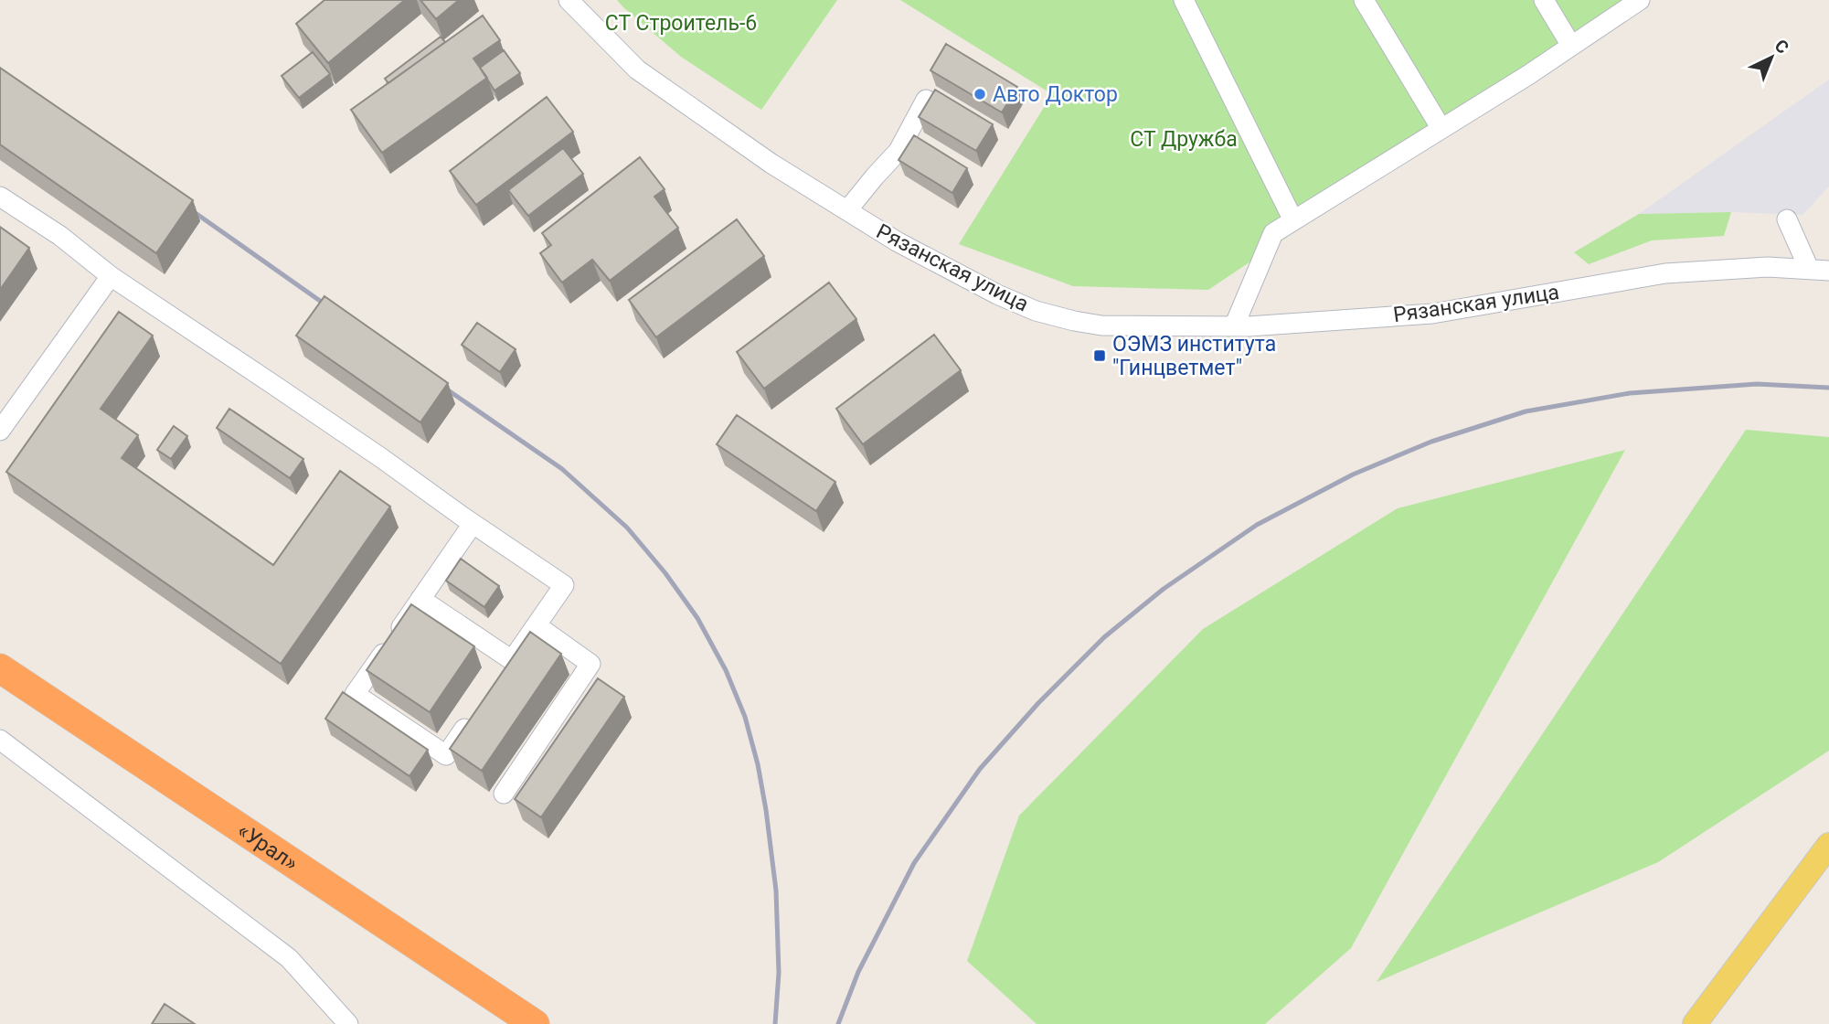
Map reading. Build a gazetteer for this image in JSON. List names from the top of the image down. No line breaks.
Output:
{"streets":{"highway":["«Урал»"],"street":["Рязанская улица"]},"parks":["СТ Строитель-6","СТ Дружба"],"places":{"other":["Авто Доктор"],"transit":["ОЭМЗ института \"Гинцветмет\""]},"north":"top right"}
